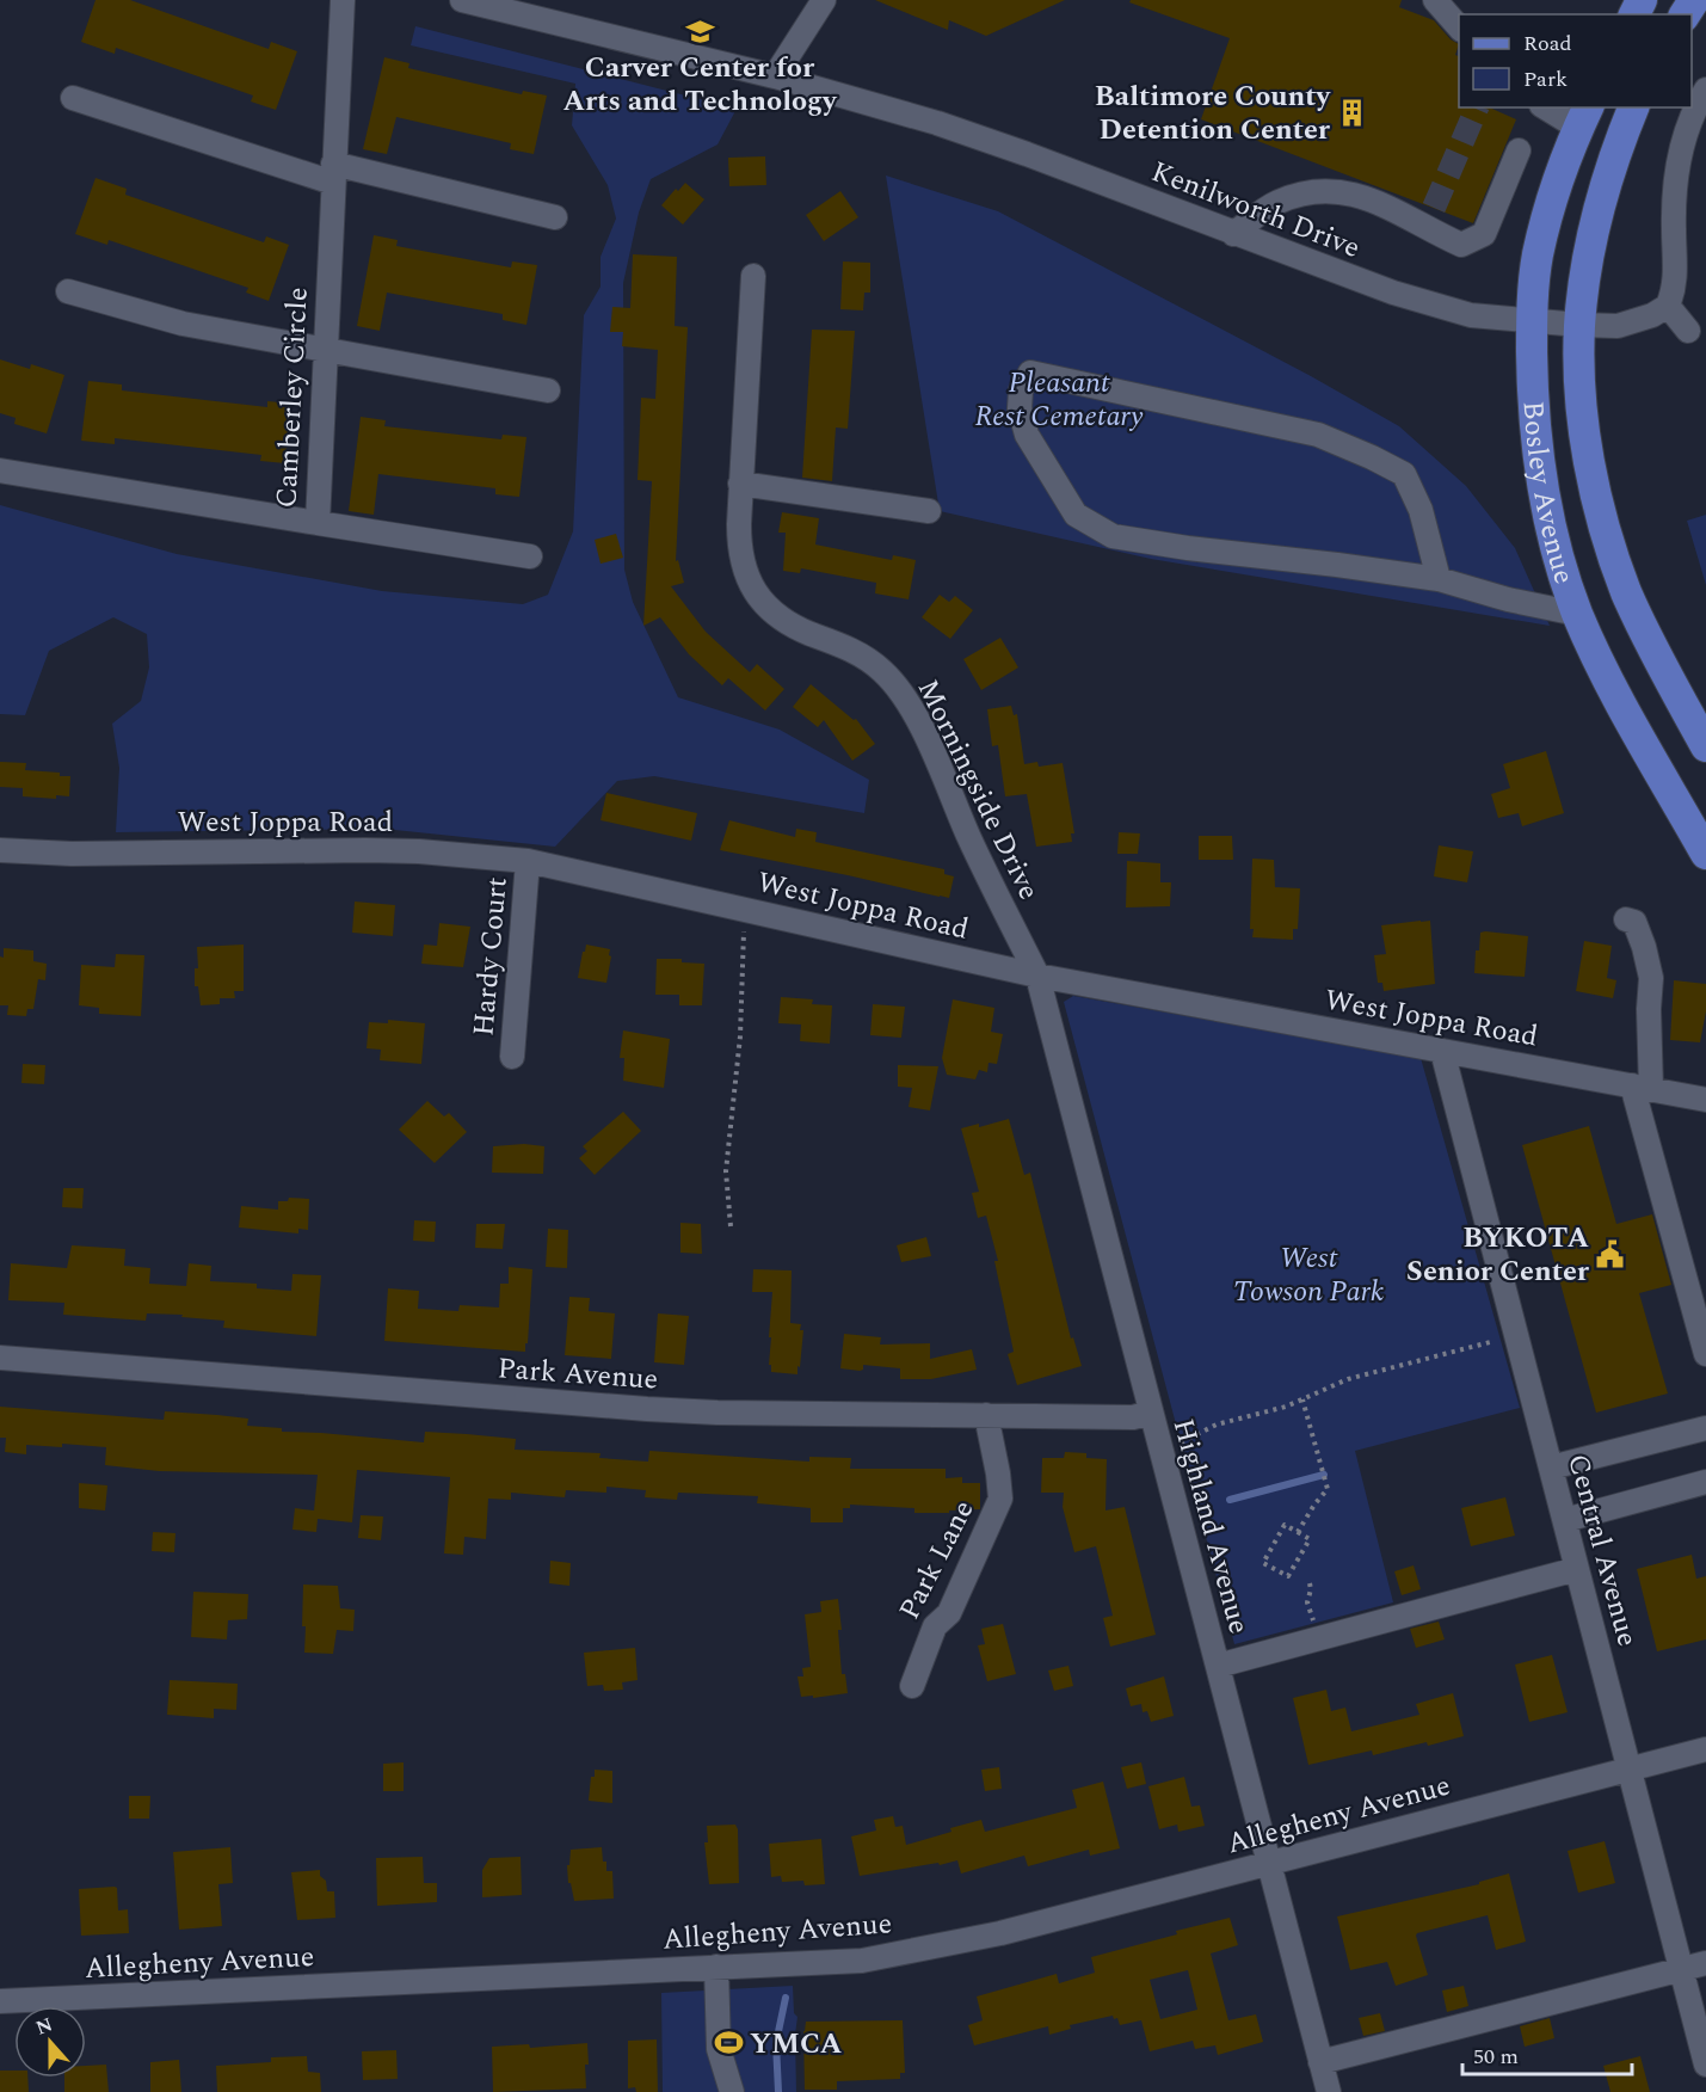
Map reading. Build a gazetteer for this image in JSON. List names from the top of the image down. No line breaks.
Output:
{"streets":{"main road":["Bosley Avenue"],"street":["Kenilworth Drive","Camberley Circle","Morningside Drive","West Joppa Road","Hardy Court","Park Avenue","Highland Avenue","Central Avenue","Park Lane","Allegheny Avenue"]},"crossings":[["Kenilworth Drive","Bosley Avenue"],["Morningside Drive","West Joppa Road"],["Morningside Drive","Highland Avenue"],["West Joppa Road","Hardy Court"],["West Joppa Road","Highland Avenue"],["West Joppa Road","Central Avenue"],["Park Avenue","Highland Avenue"],["Park Avenue","Park Lane"],["Highland Avenue","Allegheny Avenue"],["Central Avenue","Allegheny Avenue"]],"parks":["Pleasant Rest Cemetary","West Towson Park"],"places":{"school or university":["Carver Center for Arts and Technology"],"building":["Baltimore County Detention Center"],"public building":["BYKOTA Senior Center"],"sports":["YMCA"]},"legend":["Road","Park"],"scale_bar":"50 m","north":"top"}
